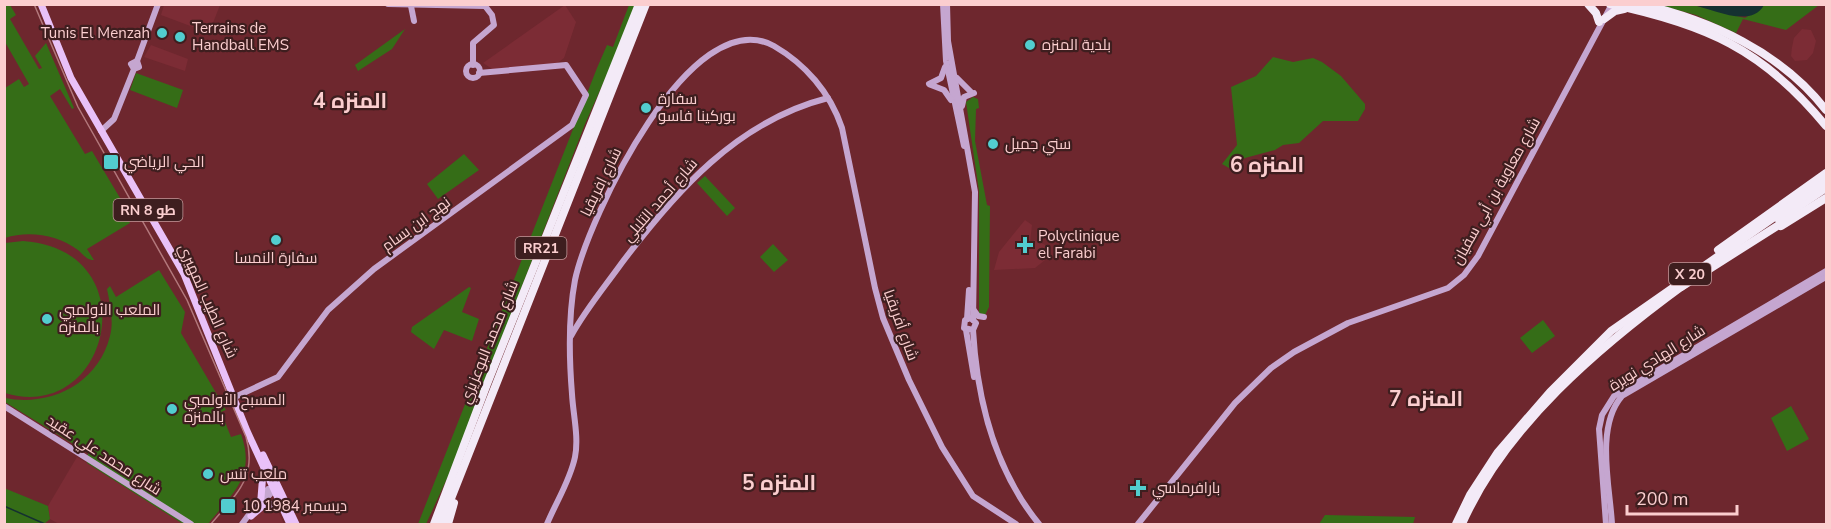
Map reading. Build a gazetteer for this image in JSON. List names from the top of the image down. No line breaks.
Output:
{"streets":{"highway":["RR21","X 20","شارع محمد البوعزيزي"],"main road":["RN 8 طو","شارع الطيب المهيري"],"street":["شارع إفريقيا","شارع معاوية بن أبي سفيان","شارع أحمد التليلي","نهج ابن بسام","شارع أفريقيا","شارع الهادي نويرة","شارع محمد علي عقيد"]},"crossings":[["شارع إفريقيا","شارع أحمد التليلي"],["شارع إفريقيا","شارع أفريقيا"],["شارع أحمد التليلي","شارع أفريقيا"],["نهج ابن بسام","شارع الطيب المهيري"]],"districts":["المنزه 4","المنزه 6","المنزه 7","المنزه 5"],"places":{"other":["Tunis El Menzah","Terrains de Handball EMS","بلدية المنزه","سفارة بوركينا فاسو","سني جميل","سفارة النمسا","الملعب الأولمبي بالمنزه","المسبح الأولمبي بالمنزه","ملعب تنس"],"transit":["الحي الرياضي","10 ديسمبر 1984"],"health":["Polyclinique el Farabi","بارافرماسي"]},"scale_bar":"200 m"}
